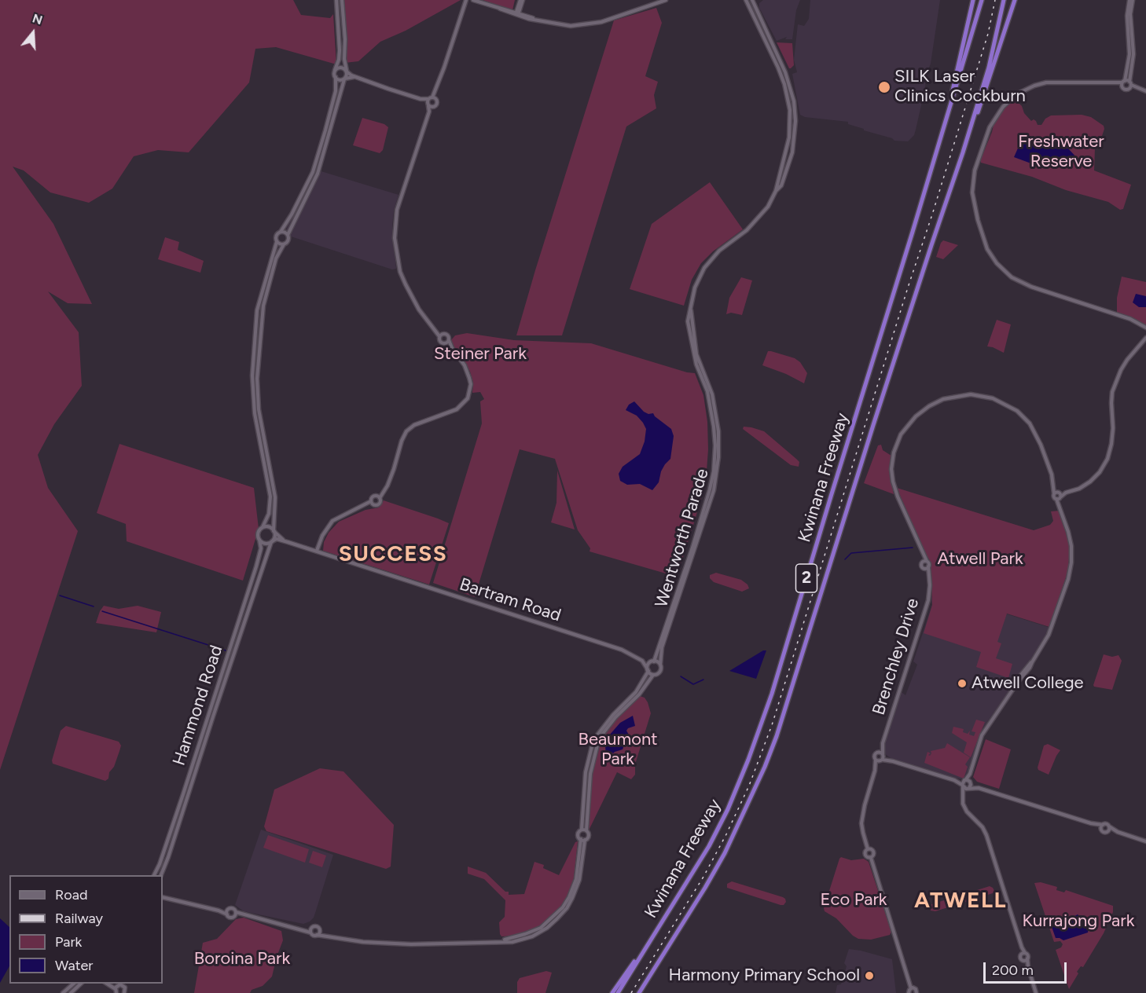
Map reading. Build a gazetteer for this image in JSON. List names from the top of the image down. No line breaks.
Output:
{"streets":{"highway":["Kwinana Freeway","2"],"street":["Wentworth Parade","Bartram Road","Brenchley Drive","Hammond Road"]},"crossings":[["Kwinana Freeway","2"],["Wentworth Parade","Bartram Road"],["Bartram Road","Hammond Road"]],"districts":["SUCCESS","ATWELL"],"parks":["Freshwater Reserve","Steiner Park","Atwell Park","Beaumont Park","Eco Park","Kurrajong Park","Boroina Park"],"places":["SILK Laser Clinics Cockburn","Atwell College","Harmony Primary School"],"legend":["Road","Railway","Park","Water"],"scale_bar":"200 m","north":"top"}
